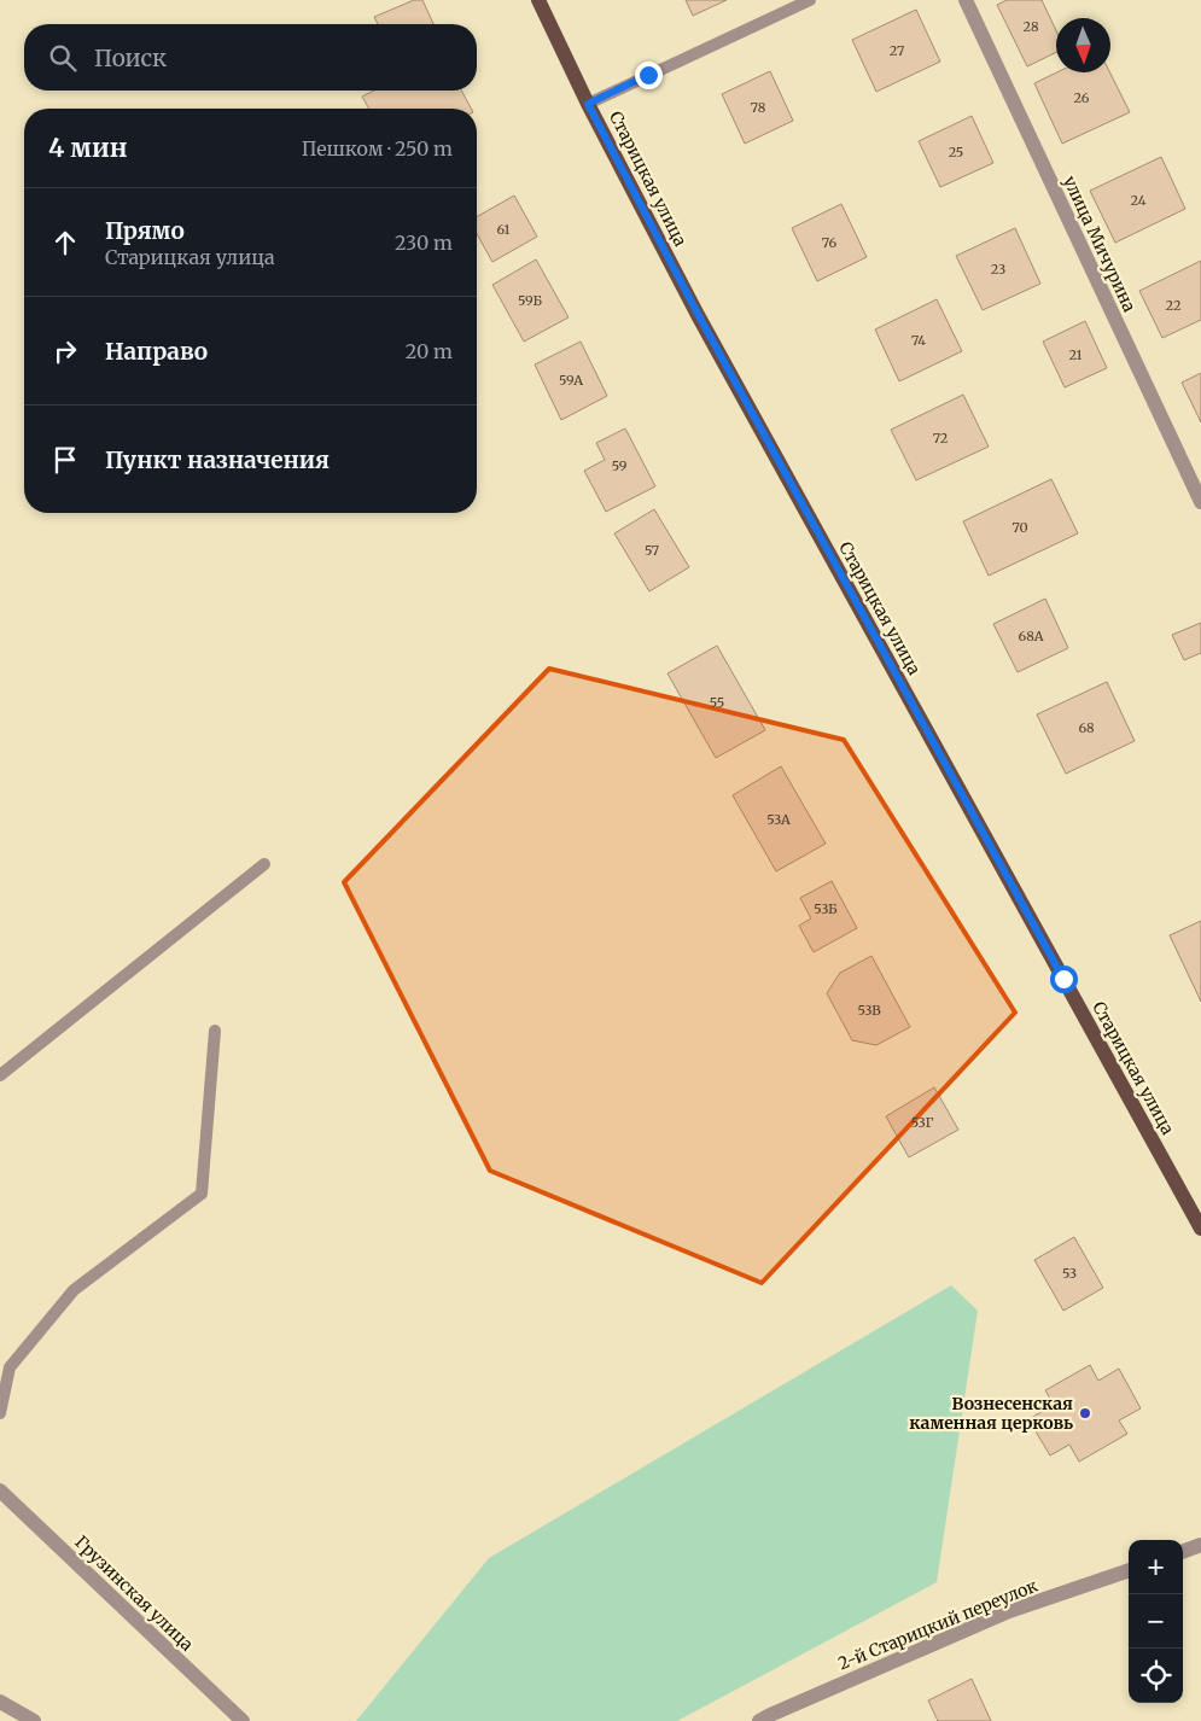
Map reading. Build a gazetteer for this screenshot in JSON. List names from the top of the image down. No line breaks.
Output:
{"streets":{"main road":["Старицкая улица"],"street":["улица Мичурина","Грузинская улица","2-й Старицкий переулок"]},"places":["Вознесенская каменная церковь"],"house_numbers":["28","27","26","78","25","24","61","76","23","59Б","22","74","21","59А","72","59","70","57","68А","55","68","53А","53Б","53В","53Г","53"],"north":"bottom","page":{"search":"Поиск","heading":["4 мин","Пешком · 250 m"],"list":[["Прямо","Старицкая улица","230 m"],["Направо","20 m"],"Пункт назначения"],"map_buttons":["+","−"]}}
